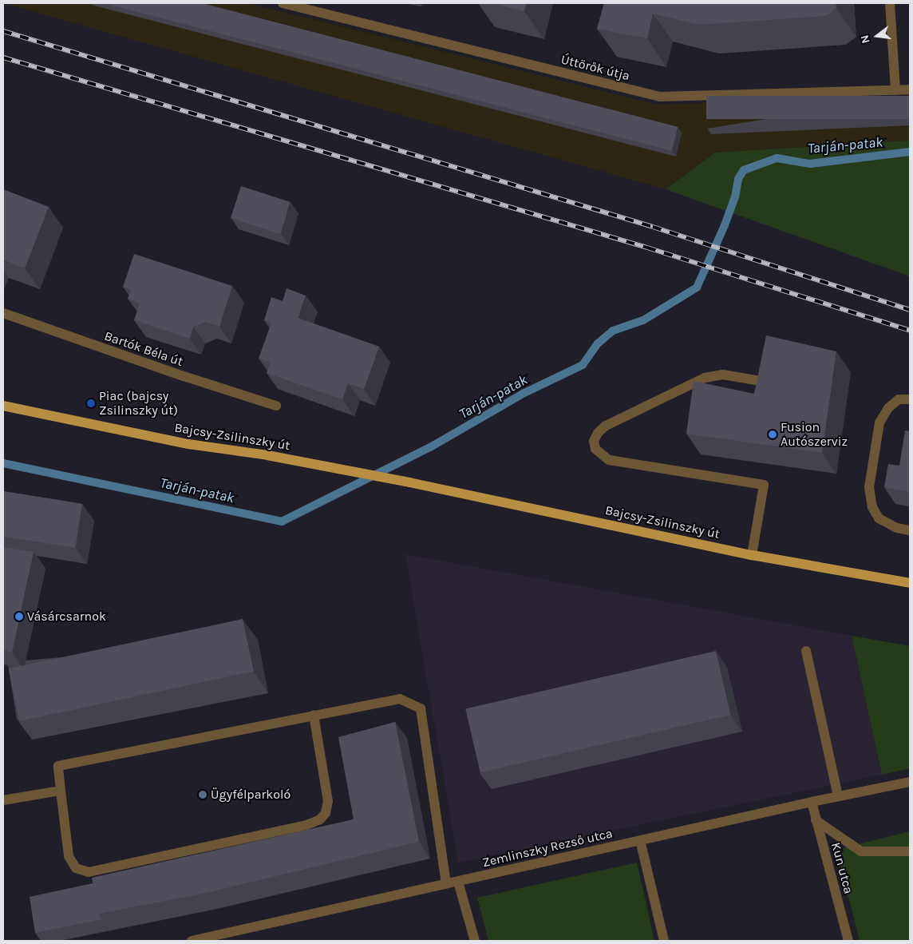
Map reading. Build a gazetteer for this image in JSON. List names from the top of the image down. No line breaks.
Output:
{"streets":{"main road":["Bajcsy-Zsilinszky út"],"street":["Úttörők útja","Bartók Béla út","Zemlinszky Rezső utca","Kun utca"]},"crossings":[["Zemlinszky Rezső utca","Kun utca"]],"water":["Tarján-patak"],"places":["Piac (bajcsy Zsilinszky út)","Fusion Autószerviz","Vásárcsarnok","Ügyfélparkoló"],"north":"left"}
